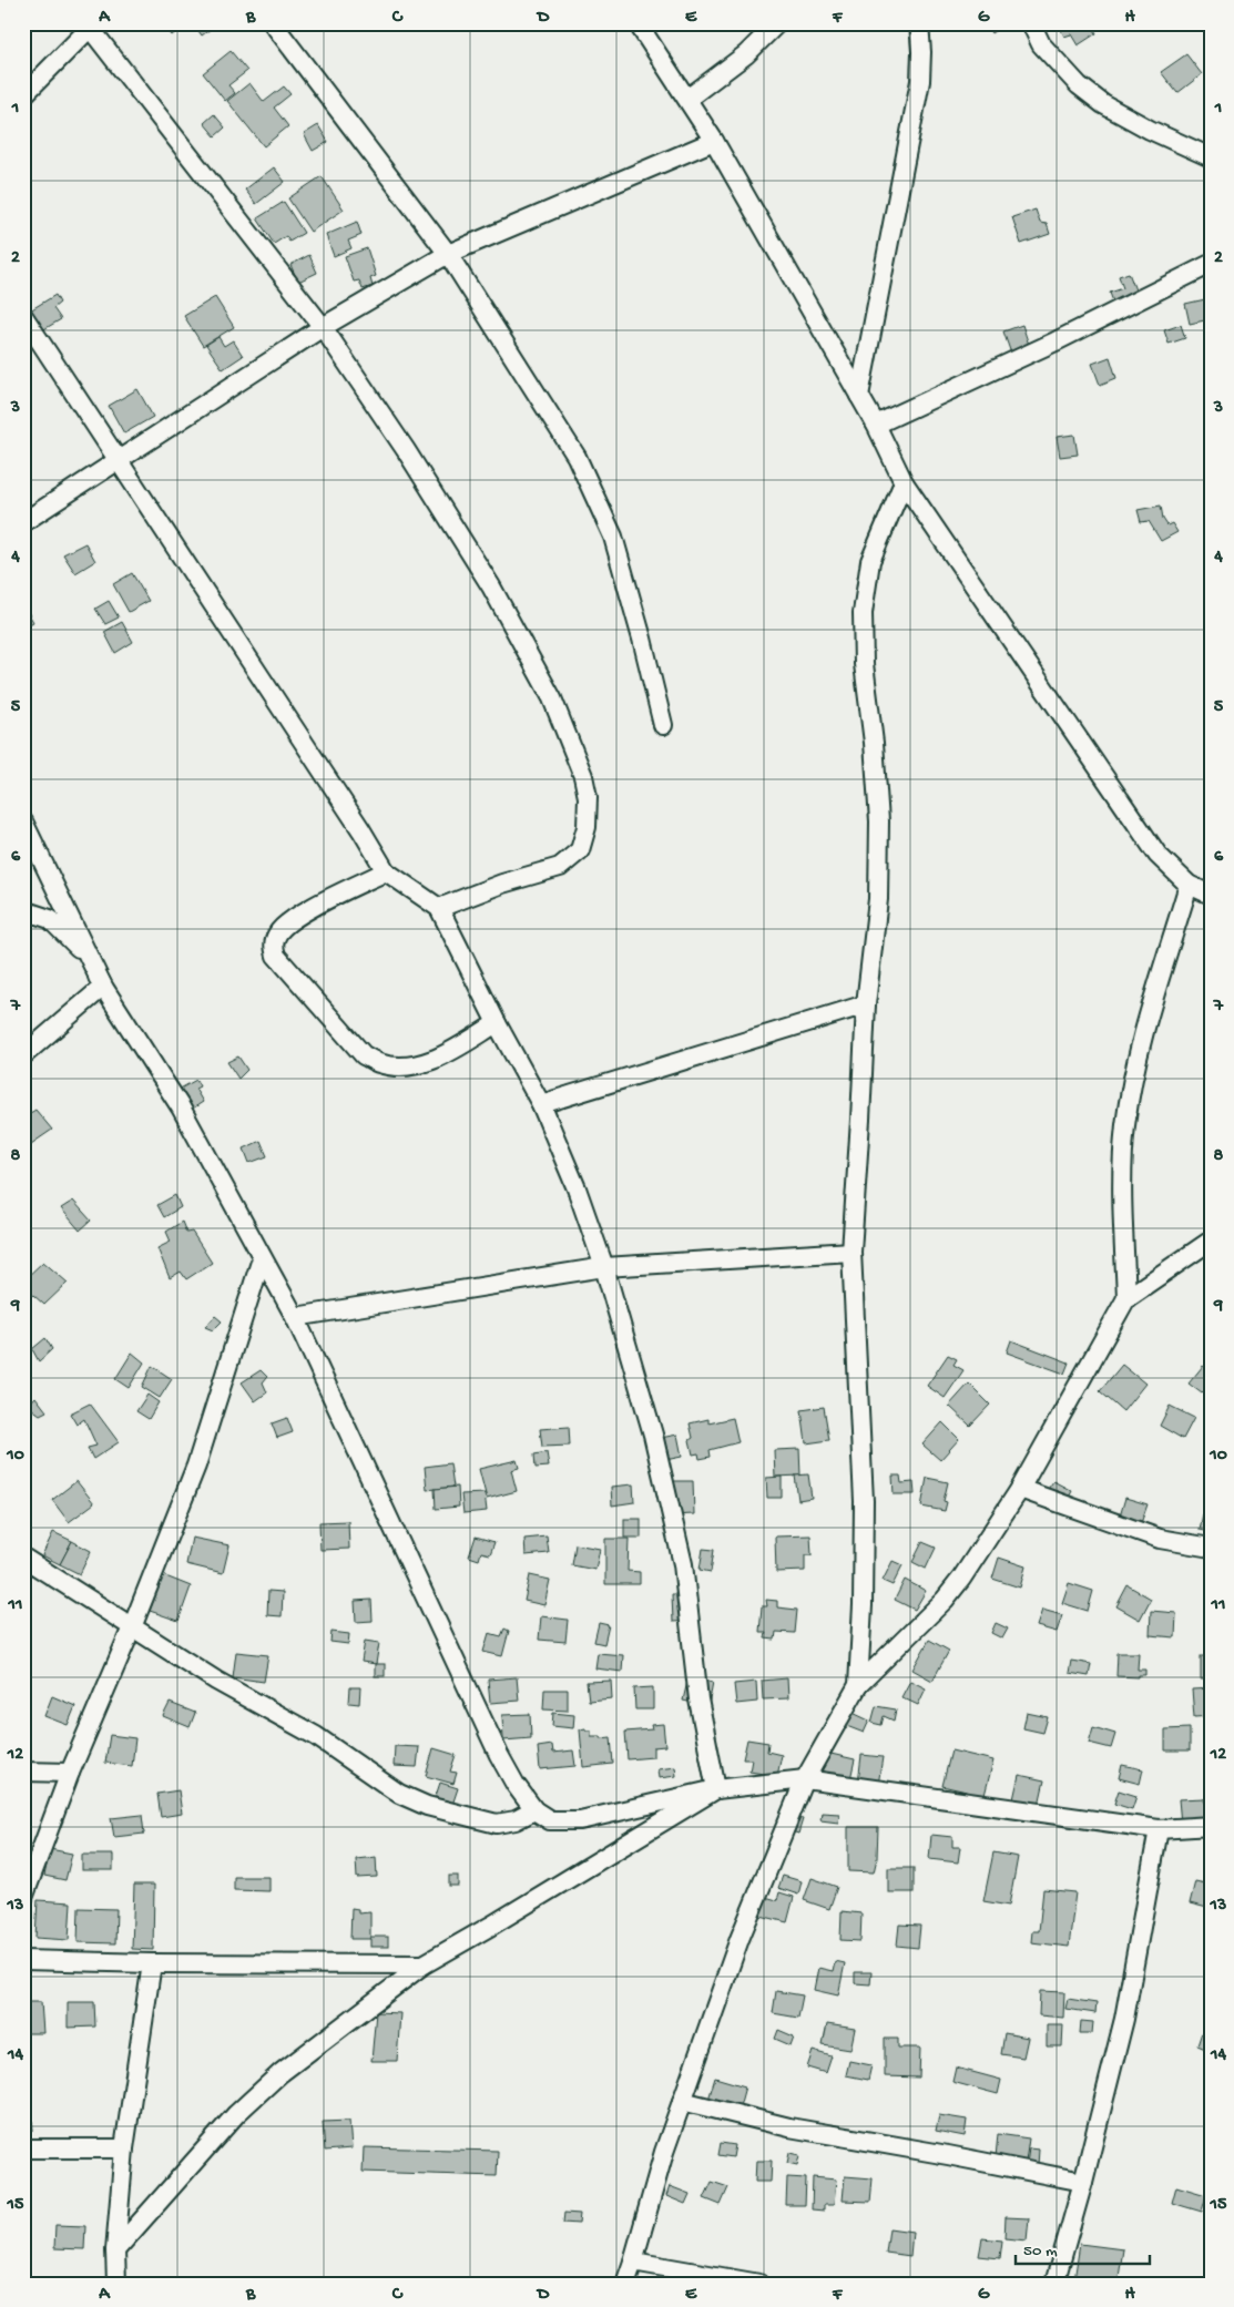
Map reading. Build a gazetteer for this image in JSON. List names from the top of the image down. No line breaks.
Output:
{"scale_bar":"50 m","grid":{"columns":["A","B","C","D","E","F","G","H"],"rows":["1","2","3","4","5","6","7","8","9","10","11","12","13","14","15"]}}
